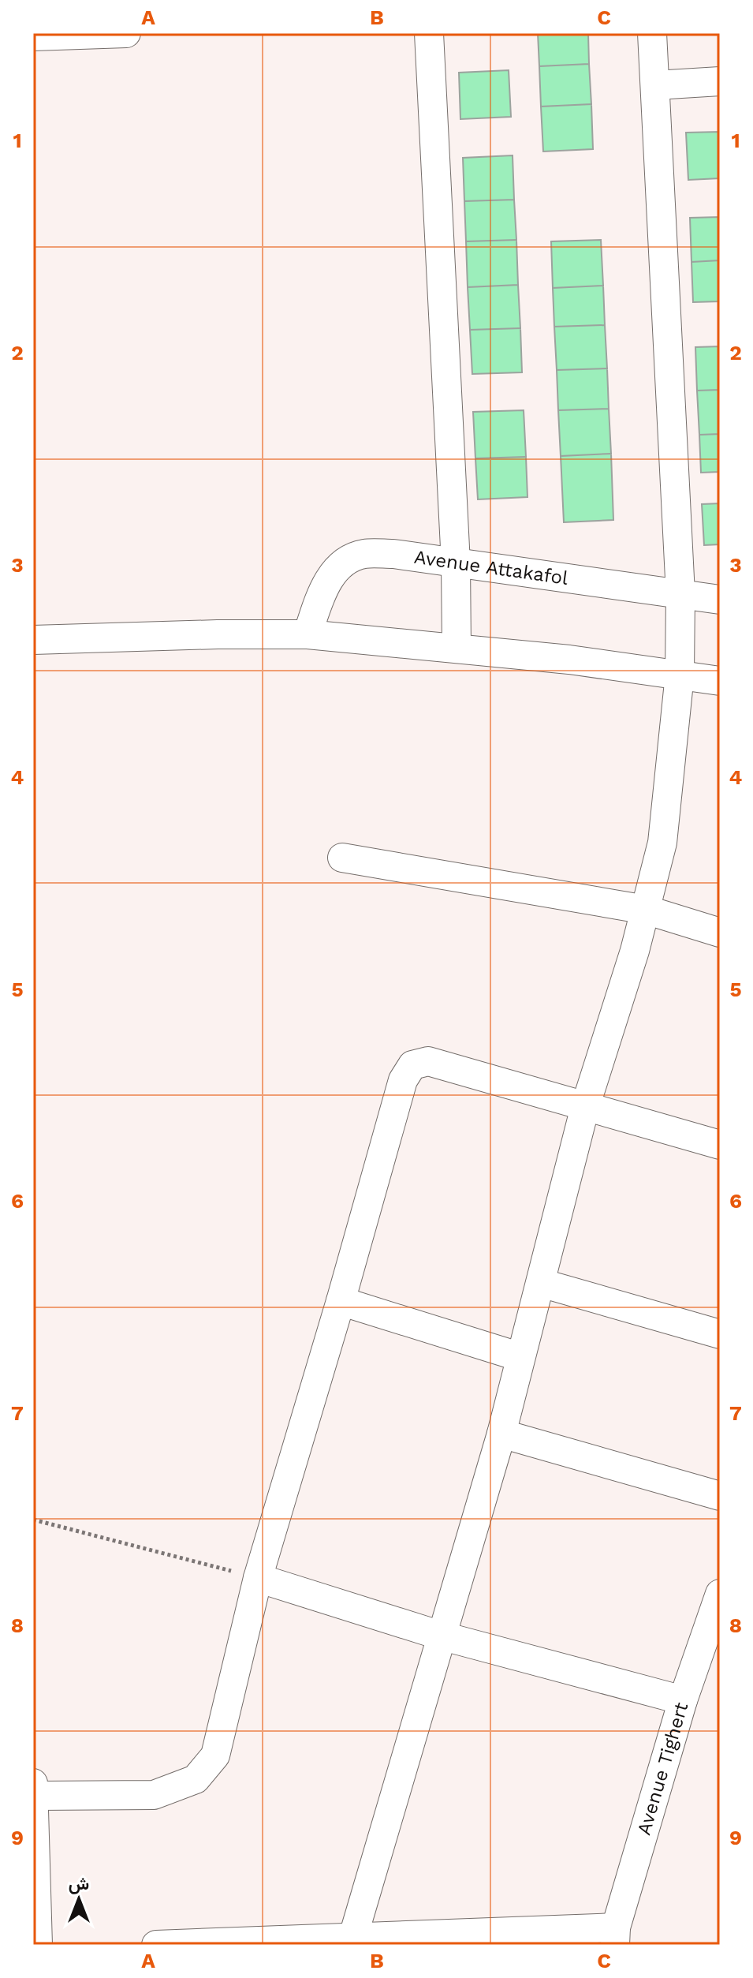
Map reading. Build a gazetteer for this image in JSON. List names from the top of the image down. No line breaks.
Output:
{"streets":{"street":["Avenue Attakafol","Avenue Tighert"]},"north":"top","grid":{"columns":["A","B","C"],"rows":["1","2","3","4","5","6","7","8","9"]}}
